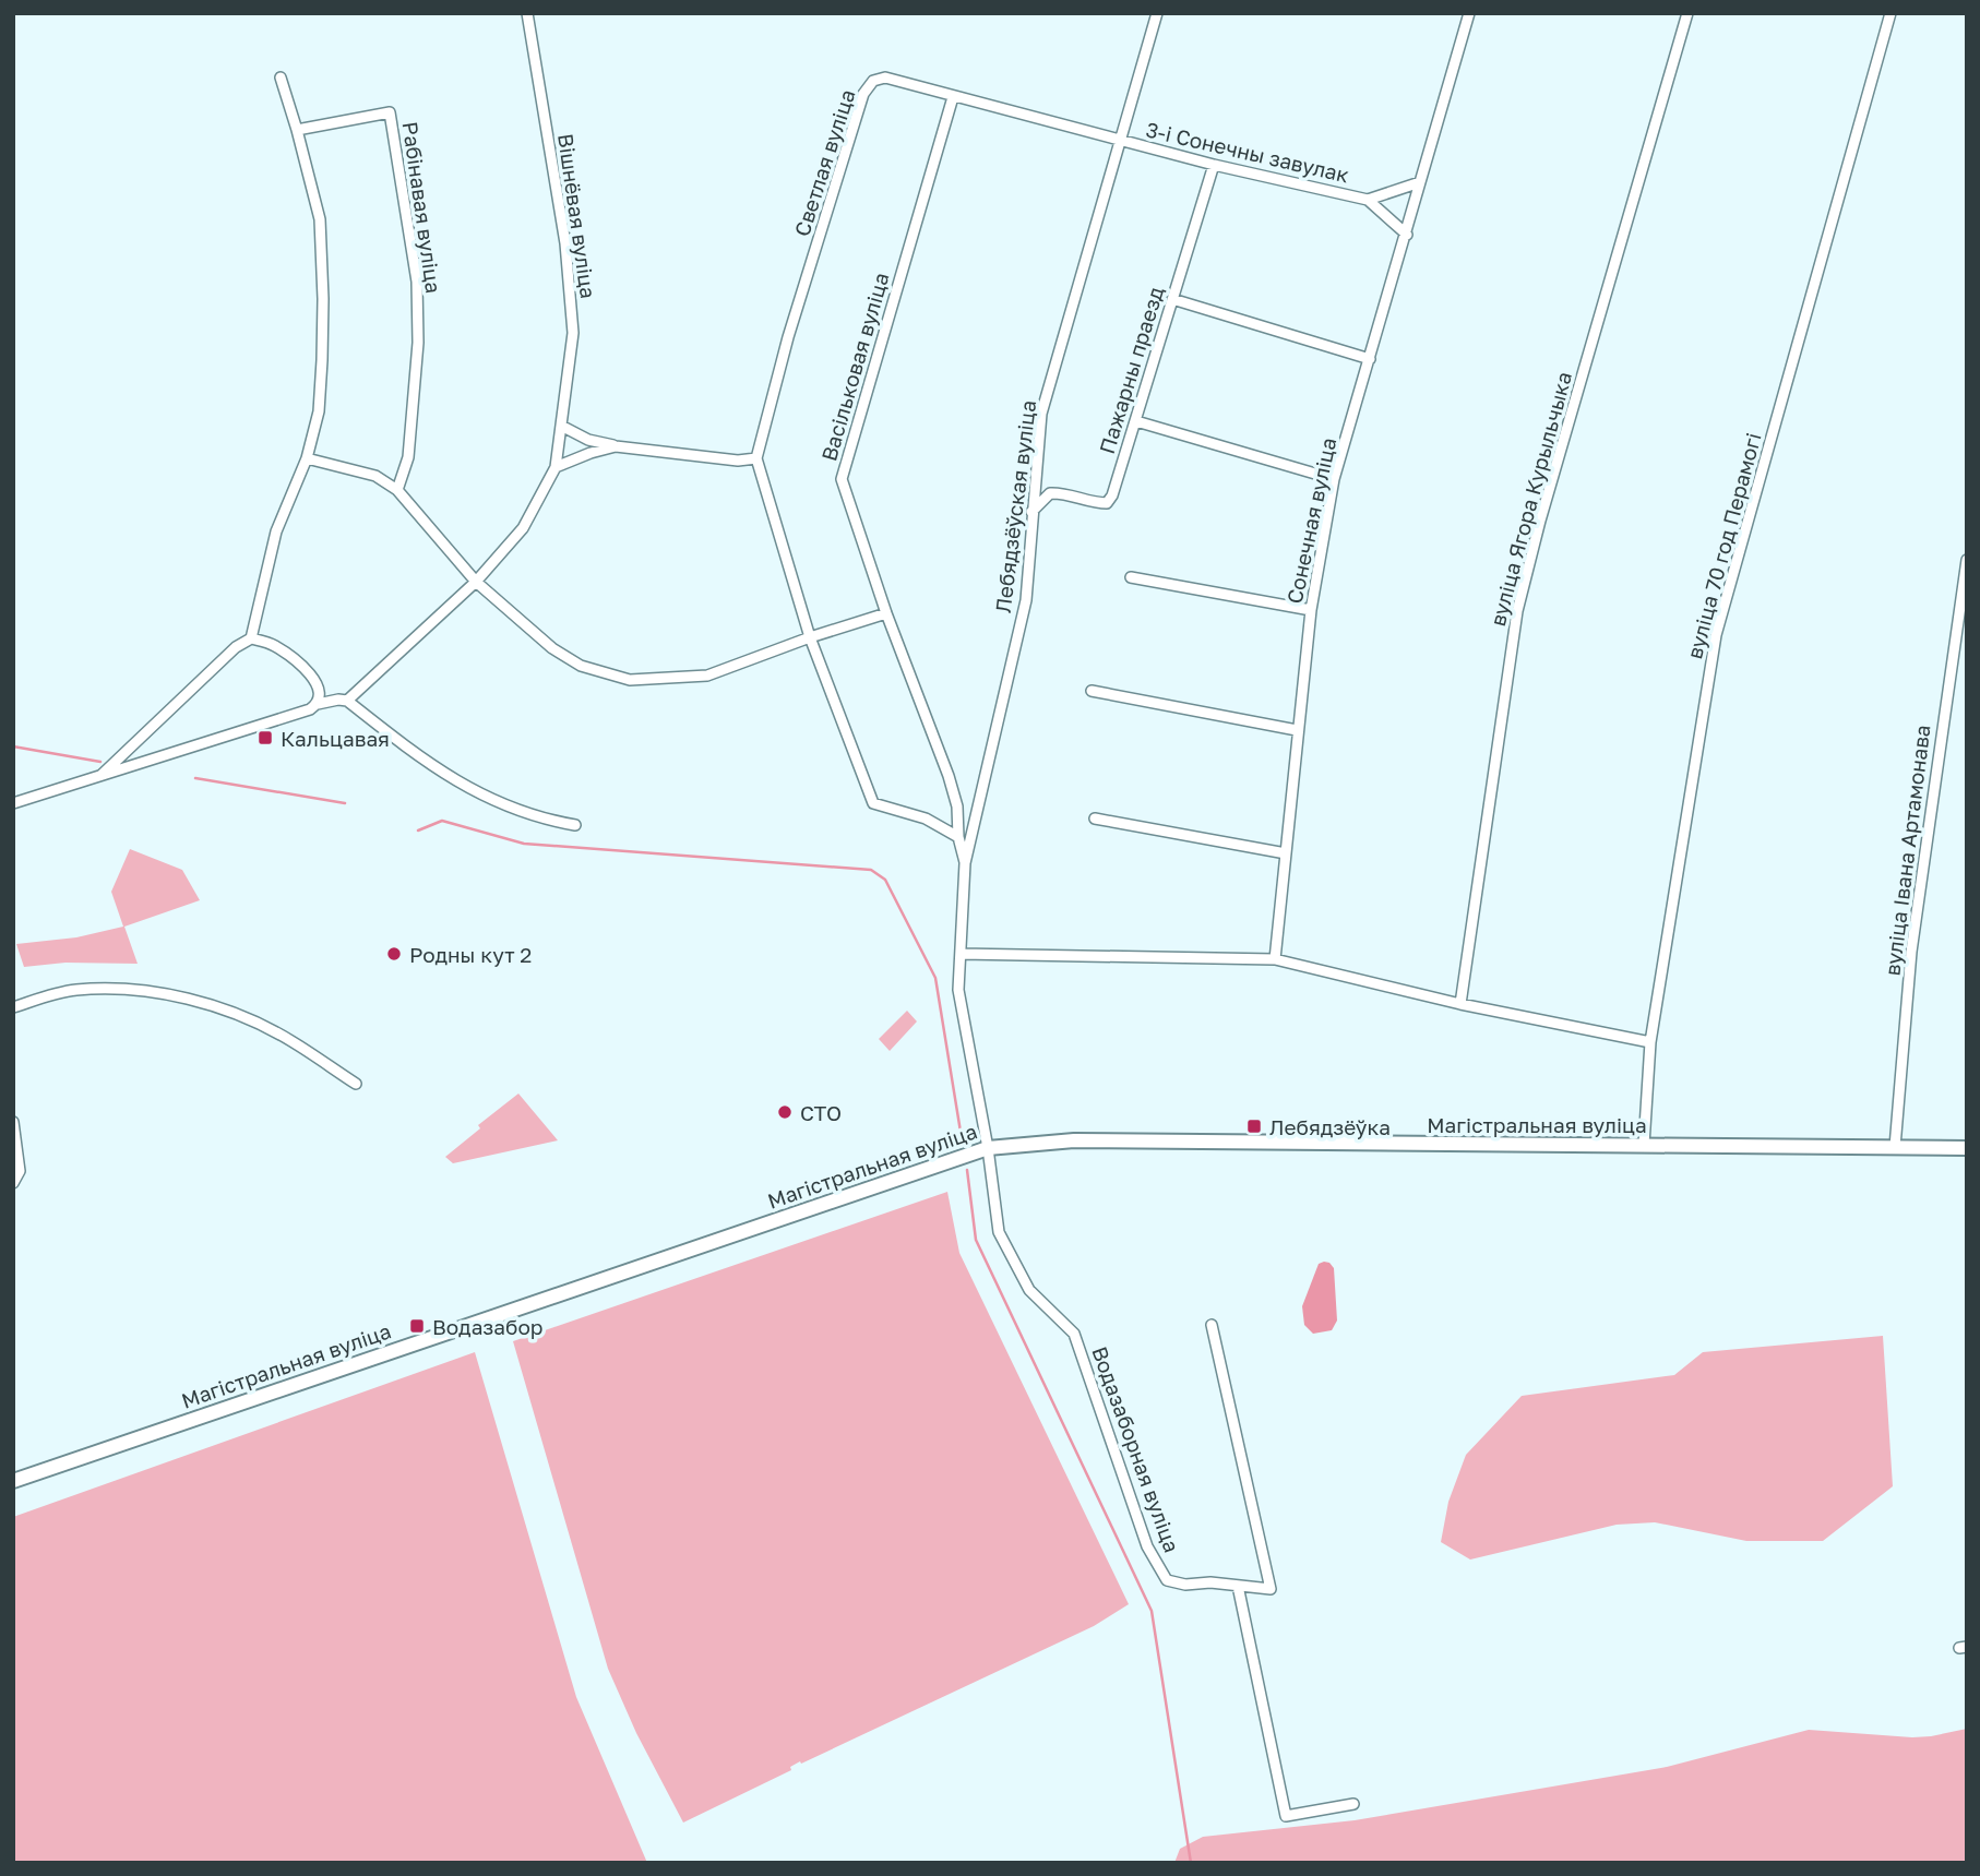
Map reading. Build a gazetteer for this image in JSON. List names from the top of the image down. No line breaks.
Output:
{"streets":{"main road":["Магістральная вуліца"],"street":["3-і Сонечны завулак","Светлая вуліца","Рабінавая вуліца","Вішнёвая вуліца","Васільковая вуліца","Пажарны праезд","вуліца Ягора Курыльчыка","Лебядзёўская вуліца","Сонечная вуліца","вуліца 70 год Перамогі","вуліца Івана Артамонава","Водазаборная вуліца"]},"crossings":[["3-і Сонечны завулак","Светлая вуліца"],["3-і Сонечны завулак","Пажарны праезд"],["3-і Сонечны завулак","Лебядзёўская вуліца"],["3-і Сонечны завулак","Сонечная вуліца"],["Светлая вуліца","Васільковая вуліца"],["Светлая вуліца","Лебядзёўская вуліца"],["Васільковая вуліца","Лебядзёўская вуліца"],["Пажарны праезд","Лебядзёўская вуліца"],["Лебядзёўская вуліца","Магістральная вуліца"],["Лебядзёўская вуліца","Водазаборная вуліца"],["вуліца 70 год Перамогі","Магістральная вуліца"],["вуліца Івана Артамонава","Магістральная вуліца"],["Магістральная вуліца","Водазаборная вуліца"]],"places":{"transit":["Кальцавая","Лебядзёўка","Водазабор"],"other":["Родны кут 2","СТО"]}}
